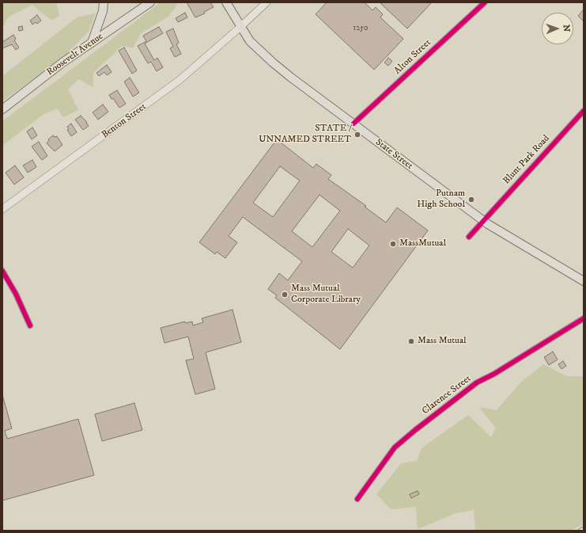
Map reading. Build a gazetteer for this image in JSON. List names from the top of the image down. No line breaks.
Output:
{"streets":{"main road":["Roosevelt Avenue","Benton Street","State Street"],"street":["Alton Street","Blunt Park Road","Clarence Street"]},"crossings":[["Alton Street","State Street"],["Benton Street","State Street"],["State Street","Blunt Park Road"]],"places":["STATE / UNNAMED STREET","Putnam High School","MassMutual","Mass Mutual Corporate Library","Mass Mutual"],"house_numbers":["1250"],"north":"right"}
